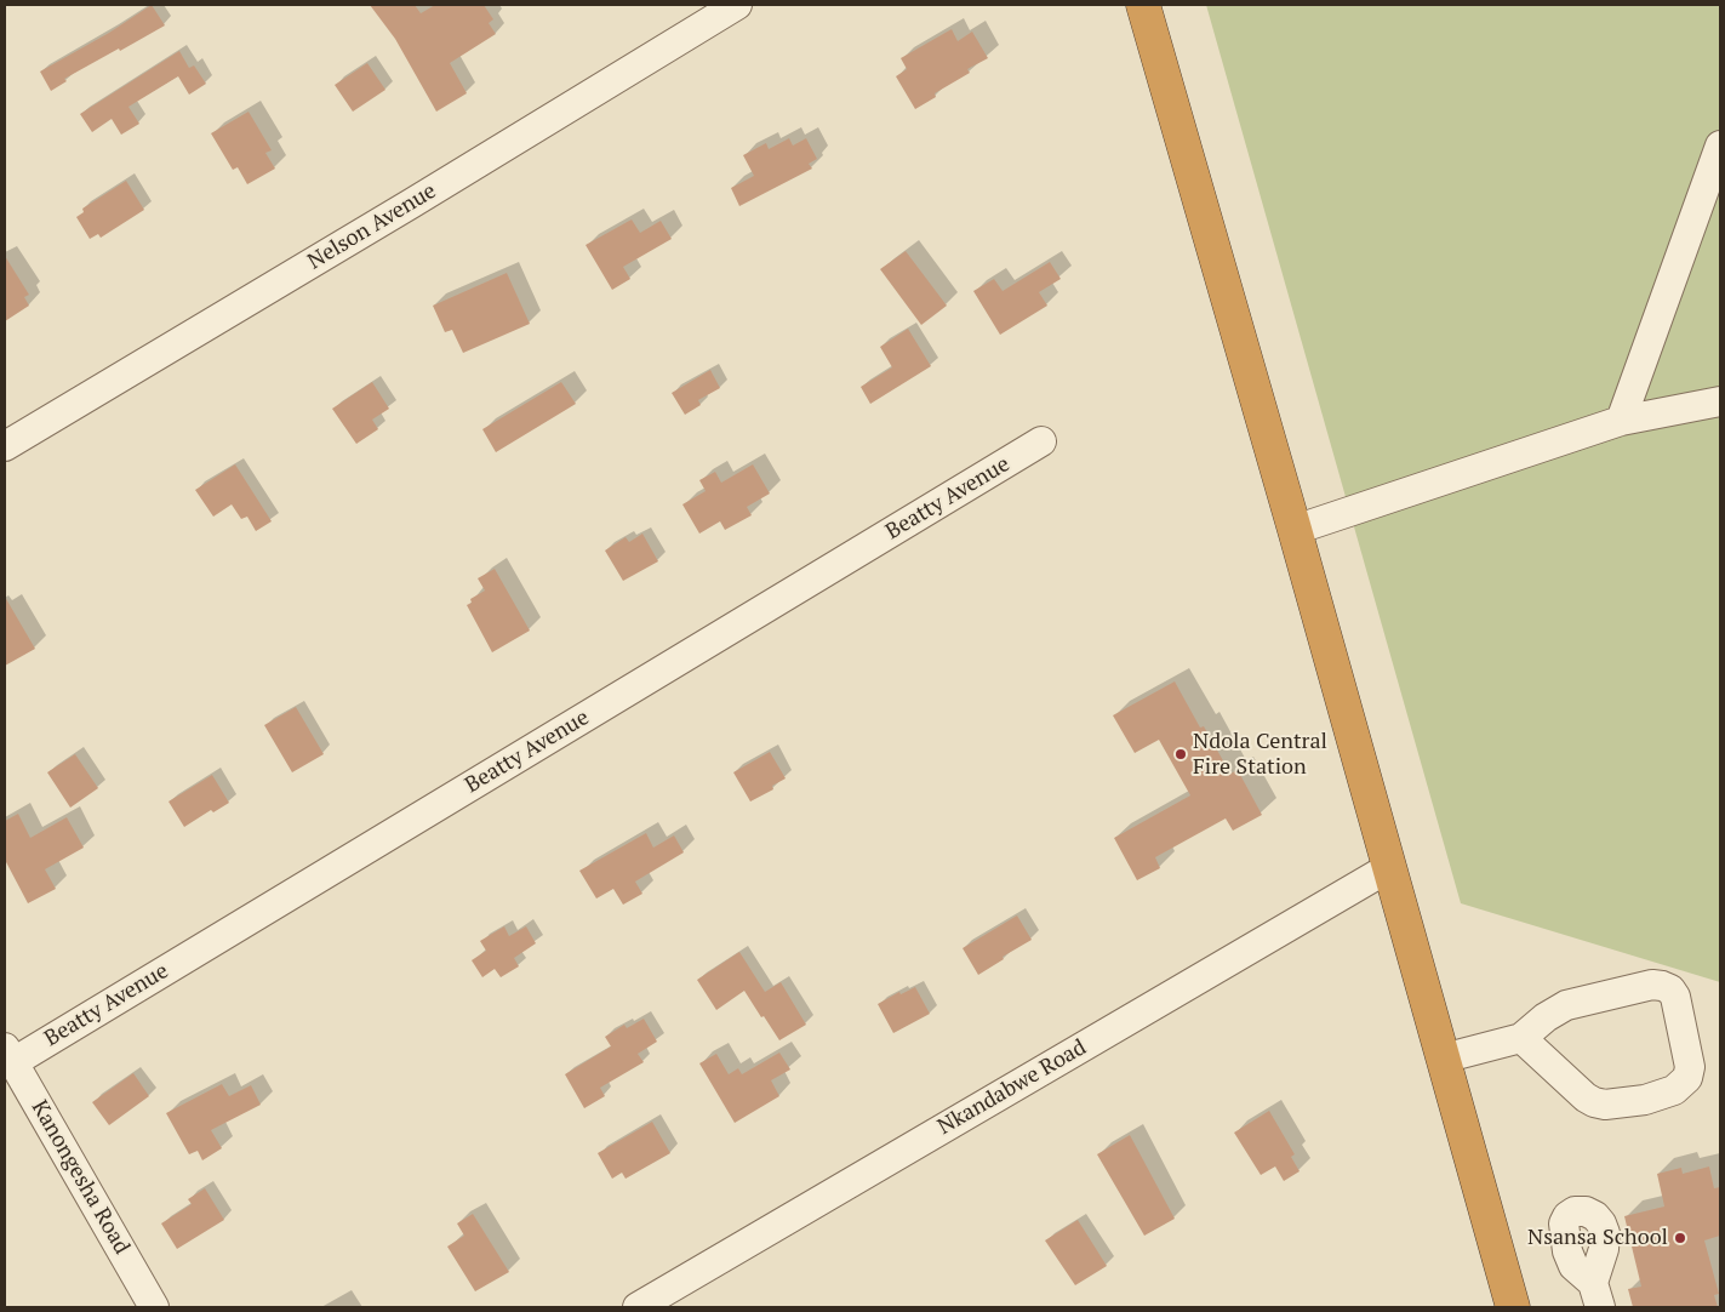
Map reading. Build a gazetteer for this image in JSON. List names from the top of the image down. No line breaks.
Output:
{"streets":{"street":["Nelson Avenue","Beatty Avenue","Nkandabwe Road","Kanongesha Road"]},"crossings":[["Beatty Avenue","Kanongesha Road"]],"places":["Ndola Central Fire Station","Nsansa School"]}
